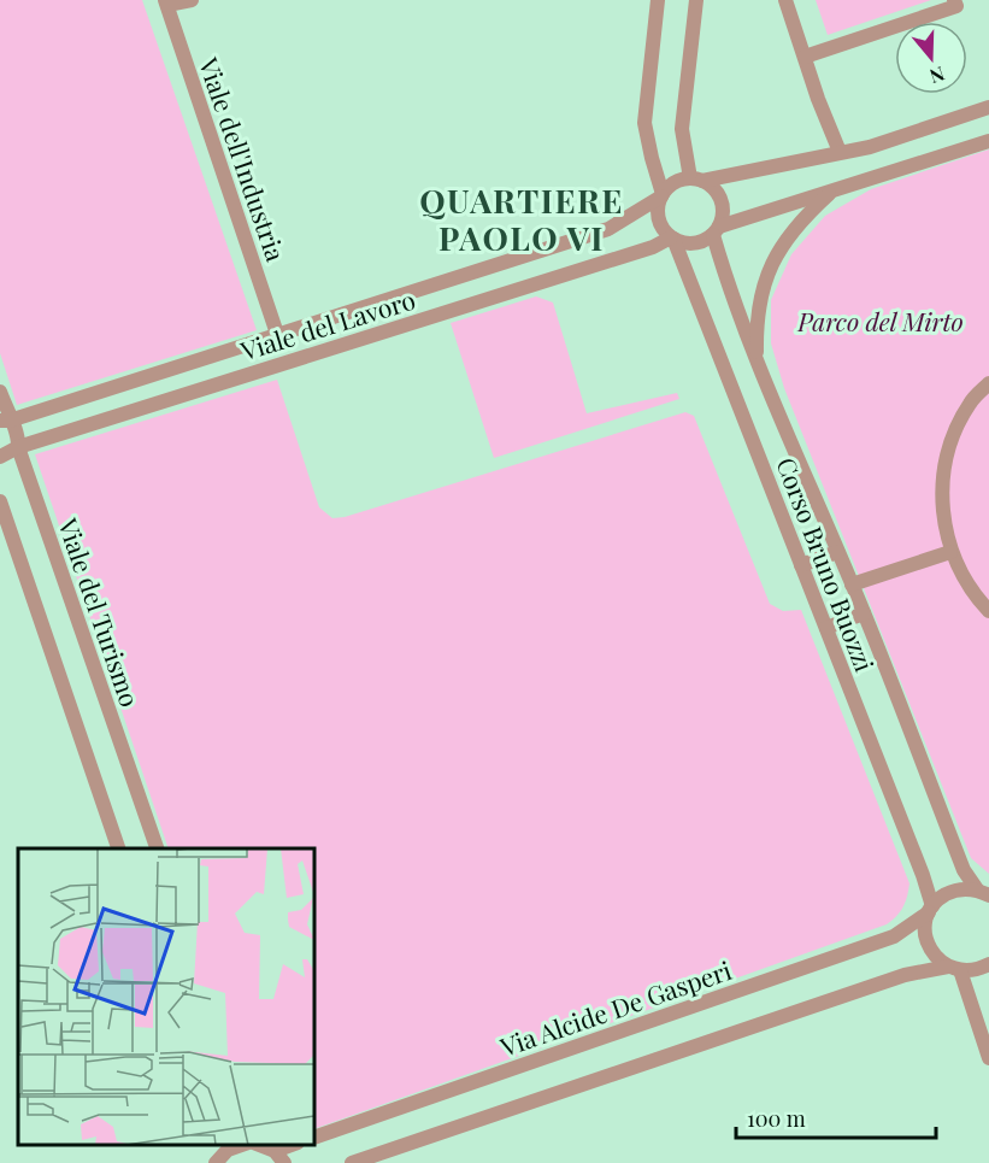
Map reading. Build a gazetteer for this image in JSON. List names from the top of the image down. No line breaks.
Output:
{"streets":{"street":["Viale dell'Industria","Viale del Lavoro","Corso Bruno Buozzi","Viale del Turismo","Via Alcide De Gasperi"]},"crossings":[["Viale dell'Industria","Viale del Lavoro"],["Viale del Lavoro","Corso Bruno Buozzi"],["Viale del Lavoro","Viale del Turismo"],["Corso Bruno Buozzi","Via Alcide De Gasperi"]],"districts":["QUARTIERE PAOLO VI"],"parks":["Parco del Mirto"],"scale_bar":"100 m","north":"bottom"}
